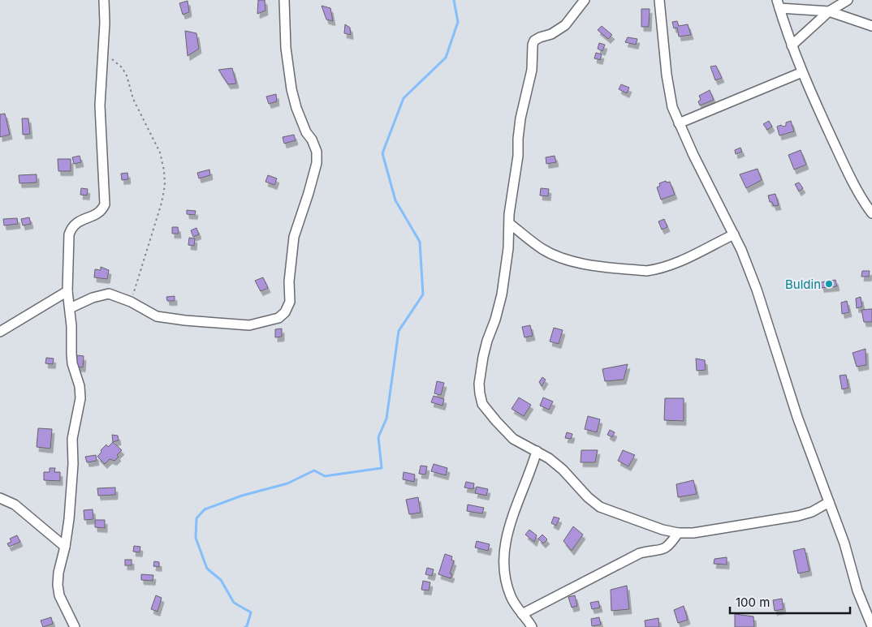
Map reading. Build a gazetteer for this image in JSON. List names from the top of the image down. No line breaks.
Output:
{"places":["Buldin"],"scale_bar":"100 m"}
